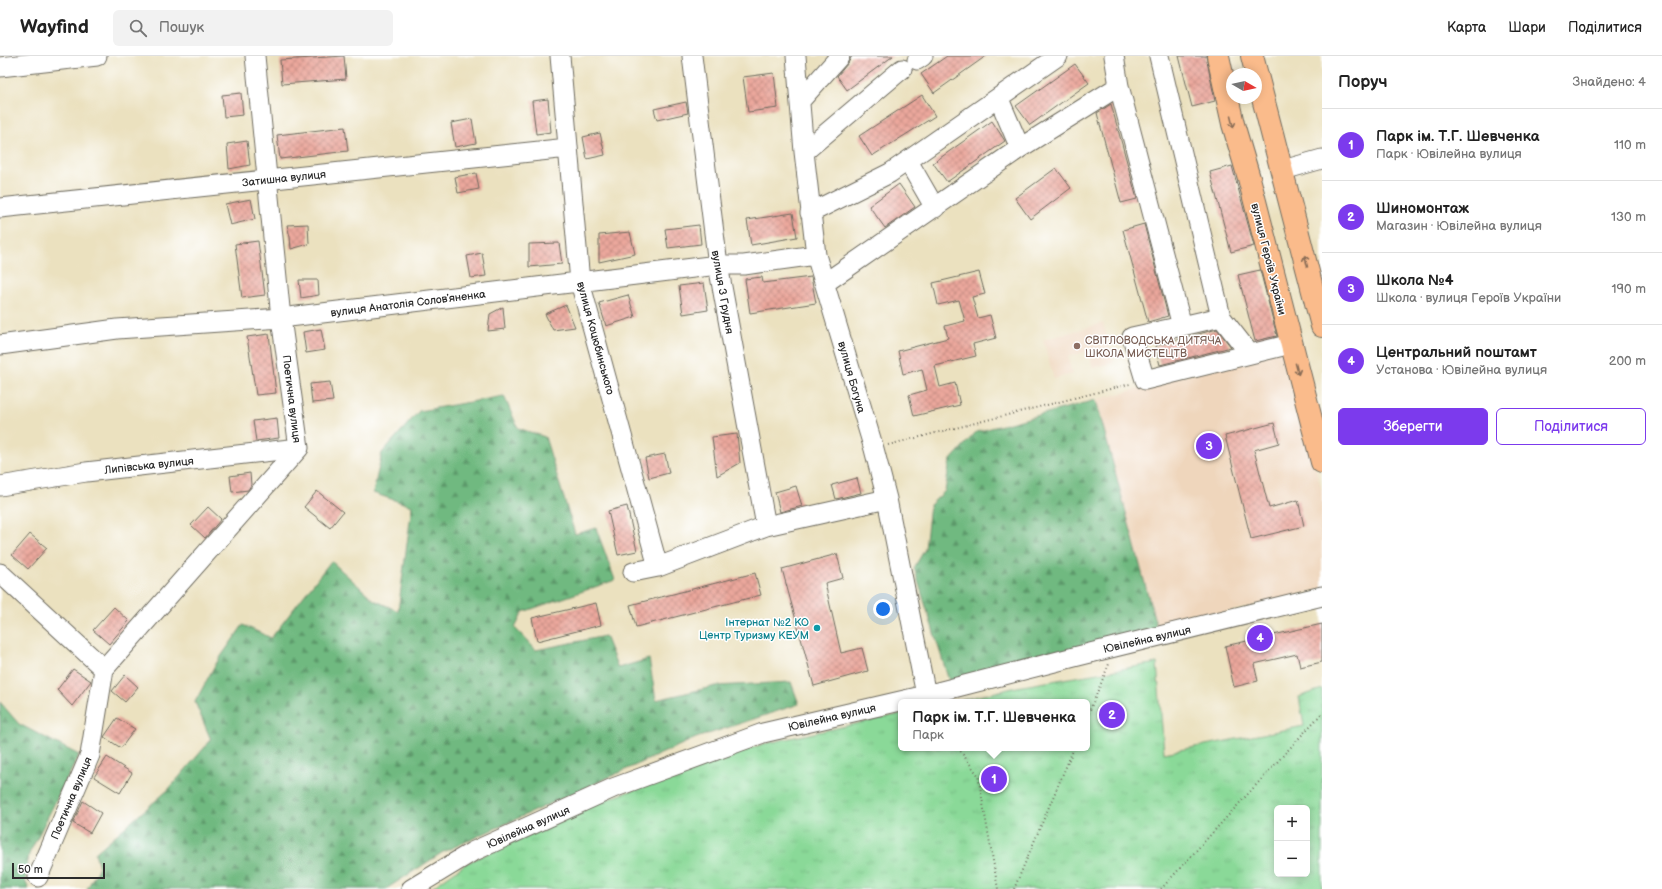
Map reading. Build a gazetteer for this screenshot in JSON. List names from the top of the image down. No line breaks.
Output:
{"streets":{"main road":["вулиця Героїв України"],"street":["Затишна вулиця","вулиця 3 Грудня","вулиця Анатолія Соловʼяненка","вулиця Коцюбинського","вулиця Богуна","Поетична вулиця","Липівська вулиця","Ювілейна вулиця"]},"crossings":[["Затишна вулиця","вулиця Коцюбинського"],["Затишна вулиця","Поетична вулиця"],["вулиця 3 Грудня","вулиця Анатолія Соловʼяненка"],["вулиця Анатолія Соловʼяненка","вулиця Коцюбинського"],["вулиця Анатолія Соловʼяненка","вулиця Богуна"],["вулиця Анатолія Соловʼяненка","Поетична вулиця"],["вулиця Богуна","Ювілейна вулиця"],["Поетична вулиця","Липівська вулиця"]],"places":["СВІТЛОВОДСЬКА ДИТЯЧА ШКОЛА МИСТЕЦТВ","Інтернат №2 КО Центр Туризму КЕУМ"],"scale_bar":"50 m","north":"right","page":{"header":"Wayfind","search":"Пошук","nav":["Карта","Шари","Поділитися"],"heading":["Поруч","Знайдено: 4"],"list":[{"mark":"1","name":"Парк ім. Т.Г. Шевченка","note":"Парк · Ювілейна вулиця","value":"110 m"},{"mark":"2","name":"Шиномонтаж","note":"Магазин · Ювілейна вулиця","value":"130 m"},{"mark":"3","name":"Школа №4","note":"Школа · вулиця Героїв України","value":"190 m"},{"mark":"4","name":"Центральний поштамт","note":"Установа · Ювілейна вулиця","value":"200 m"}],"buttons":["Зберегти","Поділитися"],"pins":["3","4","2","1"],"popup":["Парк ім. Т.Г. Шевченка","Парк"],"map_buttons":["+","−"],"scale":"50 m"}}
